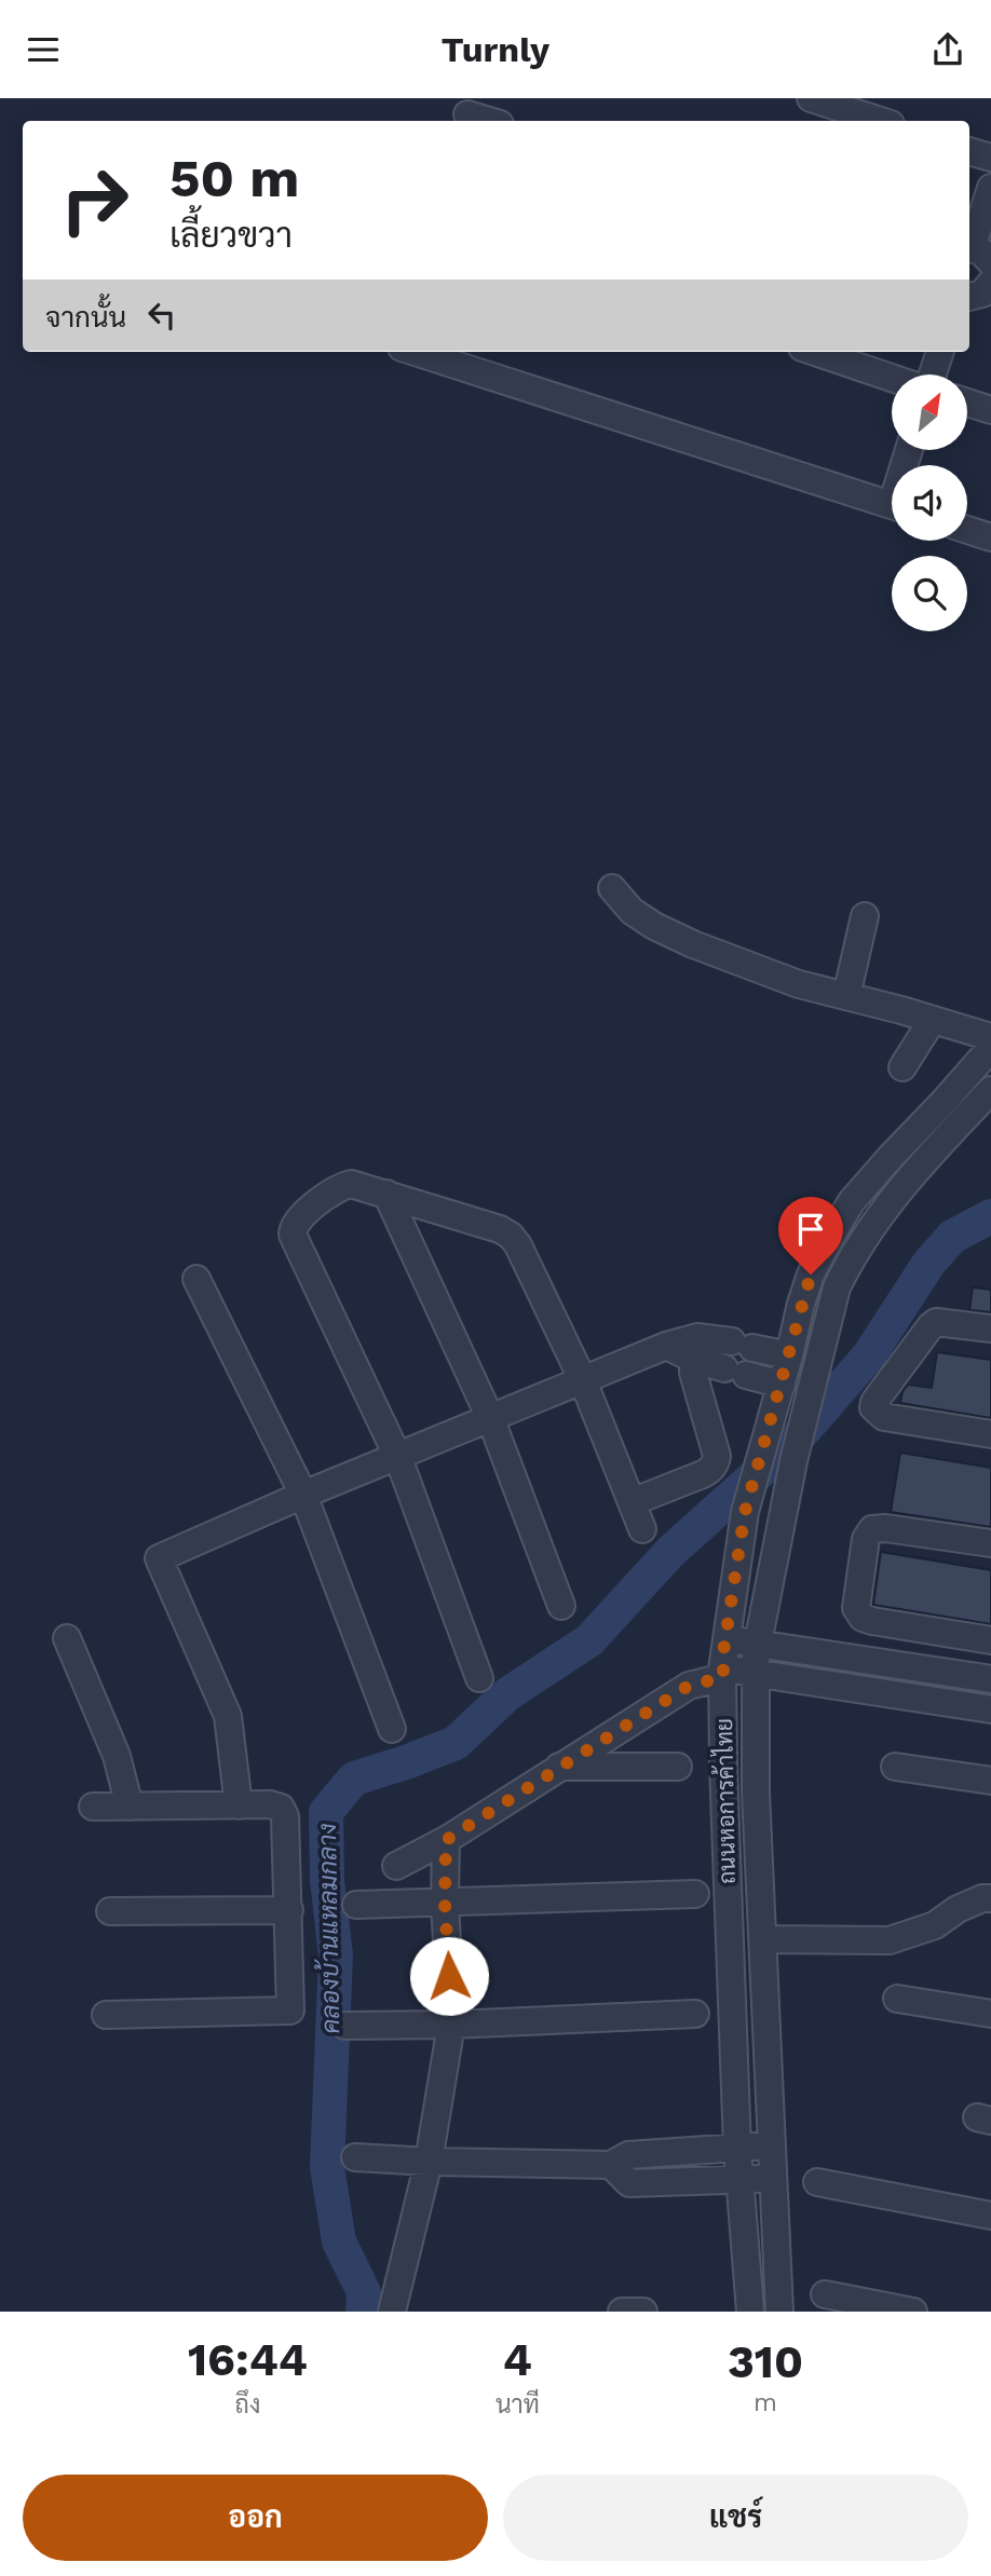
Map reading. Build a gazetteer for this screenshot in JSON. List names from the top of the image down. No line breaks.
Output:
{"streets":{"street":["ถนนหอการค้าไทย"]},"water":["คลองบ้านแหลมกลาง"],"north":"top right","page":{"header":"Turnly","turn":["50 m","เลี้ยวขวา"],"then":"จากนั้น","eta":["16:44","ถึง","4","นาที","310","m"],"buttons":["ออก","แชร์"]}}
